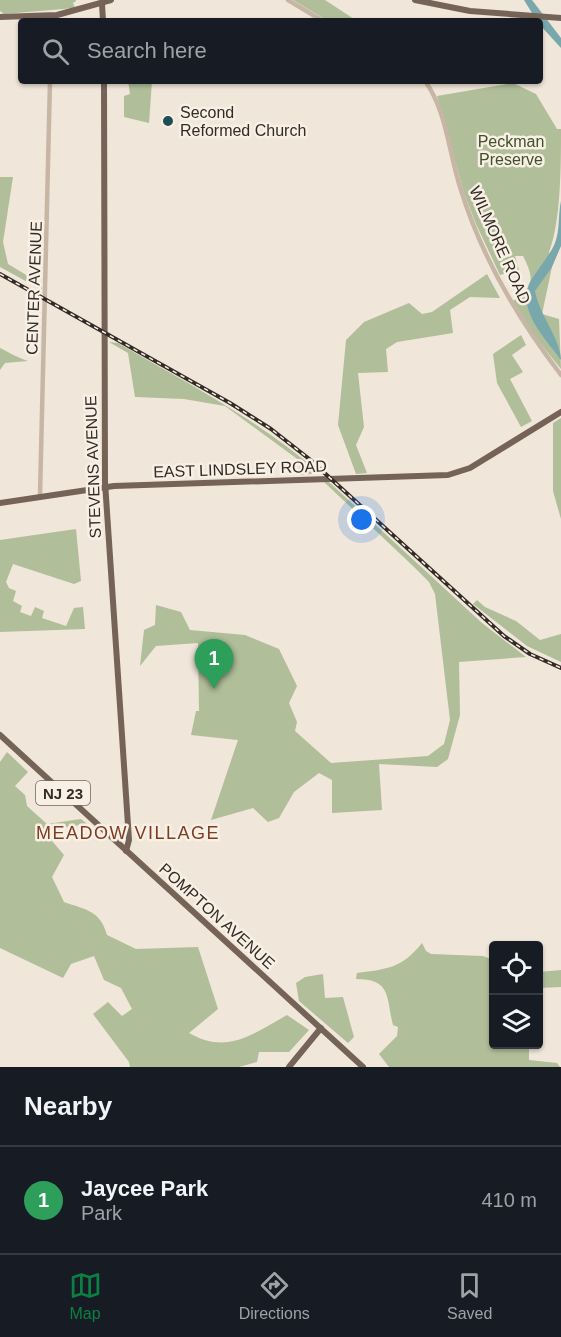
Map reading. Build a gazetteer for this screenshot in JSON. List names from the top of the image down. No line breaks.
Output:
{"streets":{"main road":["STEVENS AVENUE","EAST LINDSLEY ROAD","NJ 23","POMPTON AVENUE"],"street":["WILMORE ROAD","CENTER AVENUE"]},"crossings":[["CENTER AVENUE","EAST LINDSLEY ROAD"],["STEVENS AVENUE","EAST LINDSLEY ROAD"],["STEVENS AVENUE","POMPTON AVENUE"]],"districts":["MEADOW VILLAGE"],"parks":["Peckman Preserve"],"places":["Second Reformed Church"],"page":{"search":"Search here","pins":"1","heading":"Nearby","list":[{"mark":"1","name":"Jaycee Park","note":"Park","value":"410 m"}],"nav":["Map","Directions","Saved"]}}
